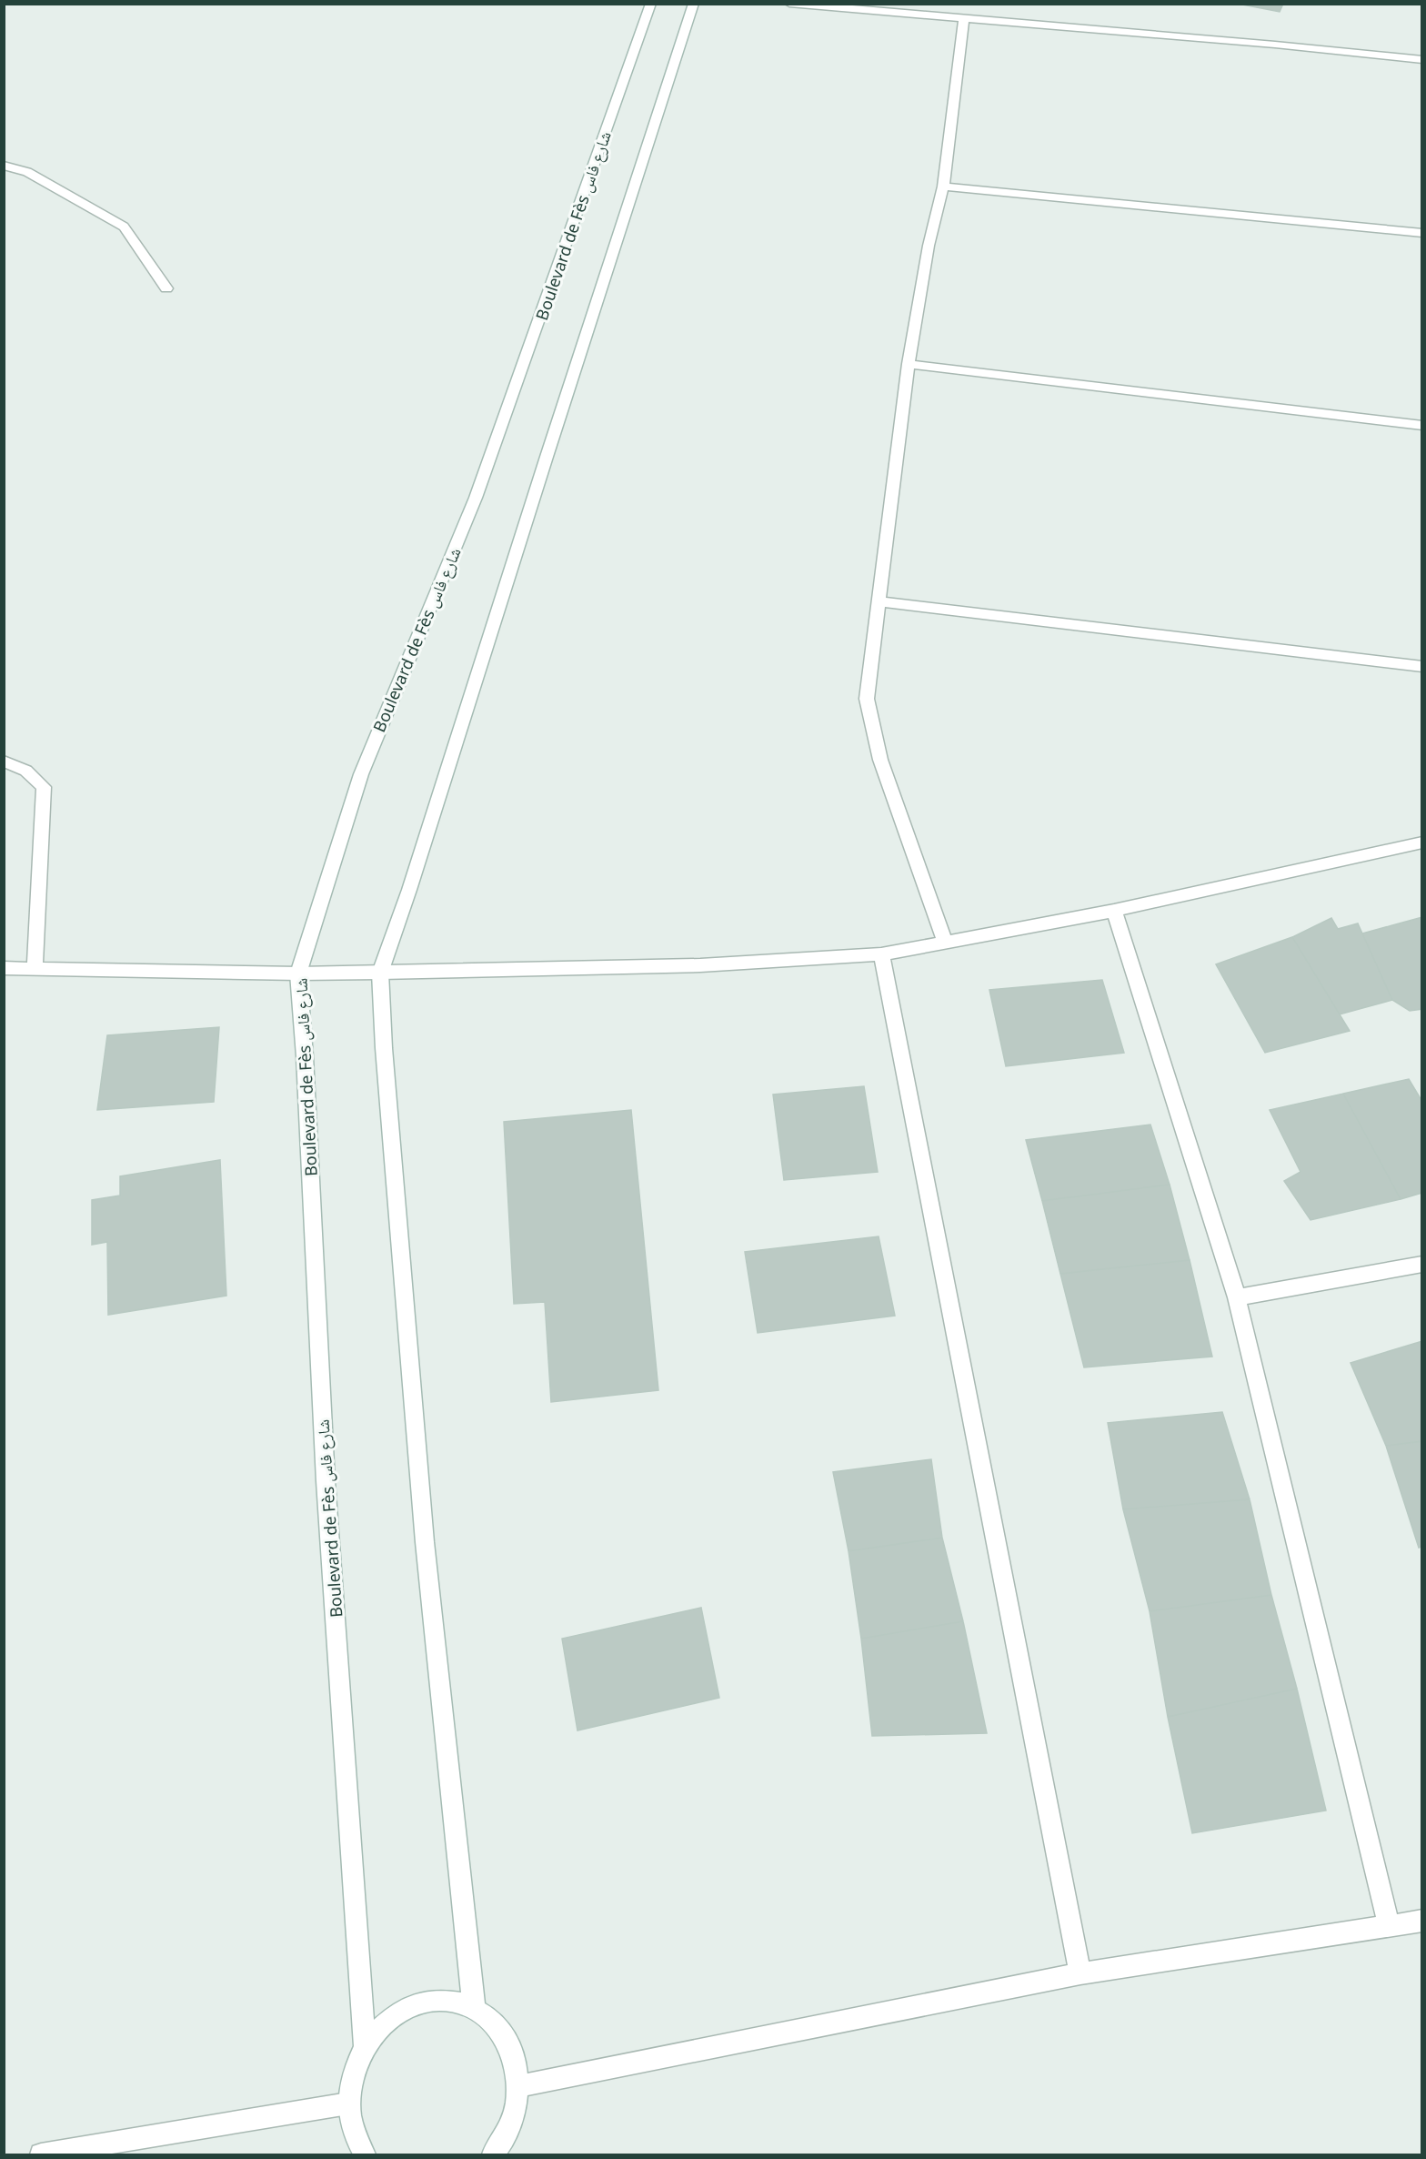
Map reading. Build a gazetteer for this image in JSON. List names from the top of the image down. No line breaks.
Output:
{"streets":{"street":["Boulevard de Fès شارع فاس"]}}
